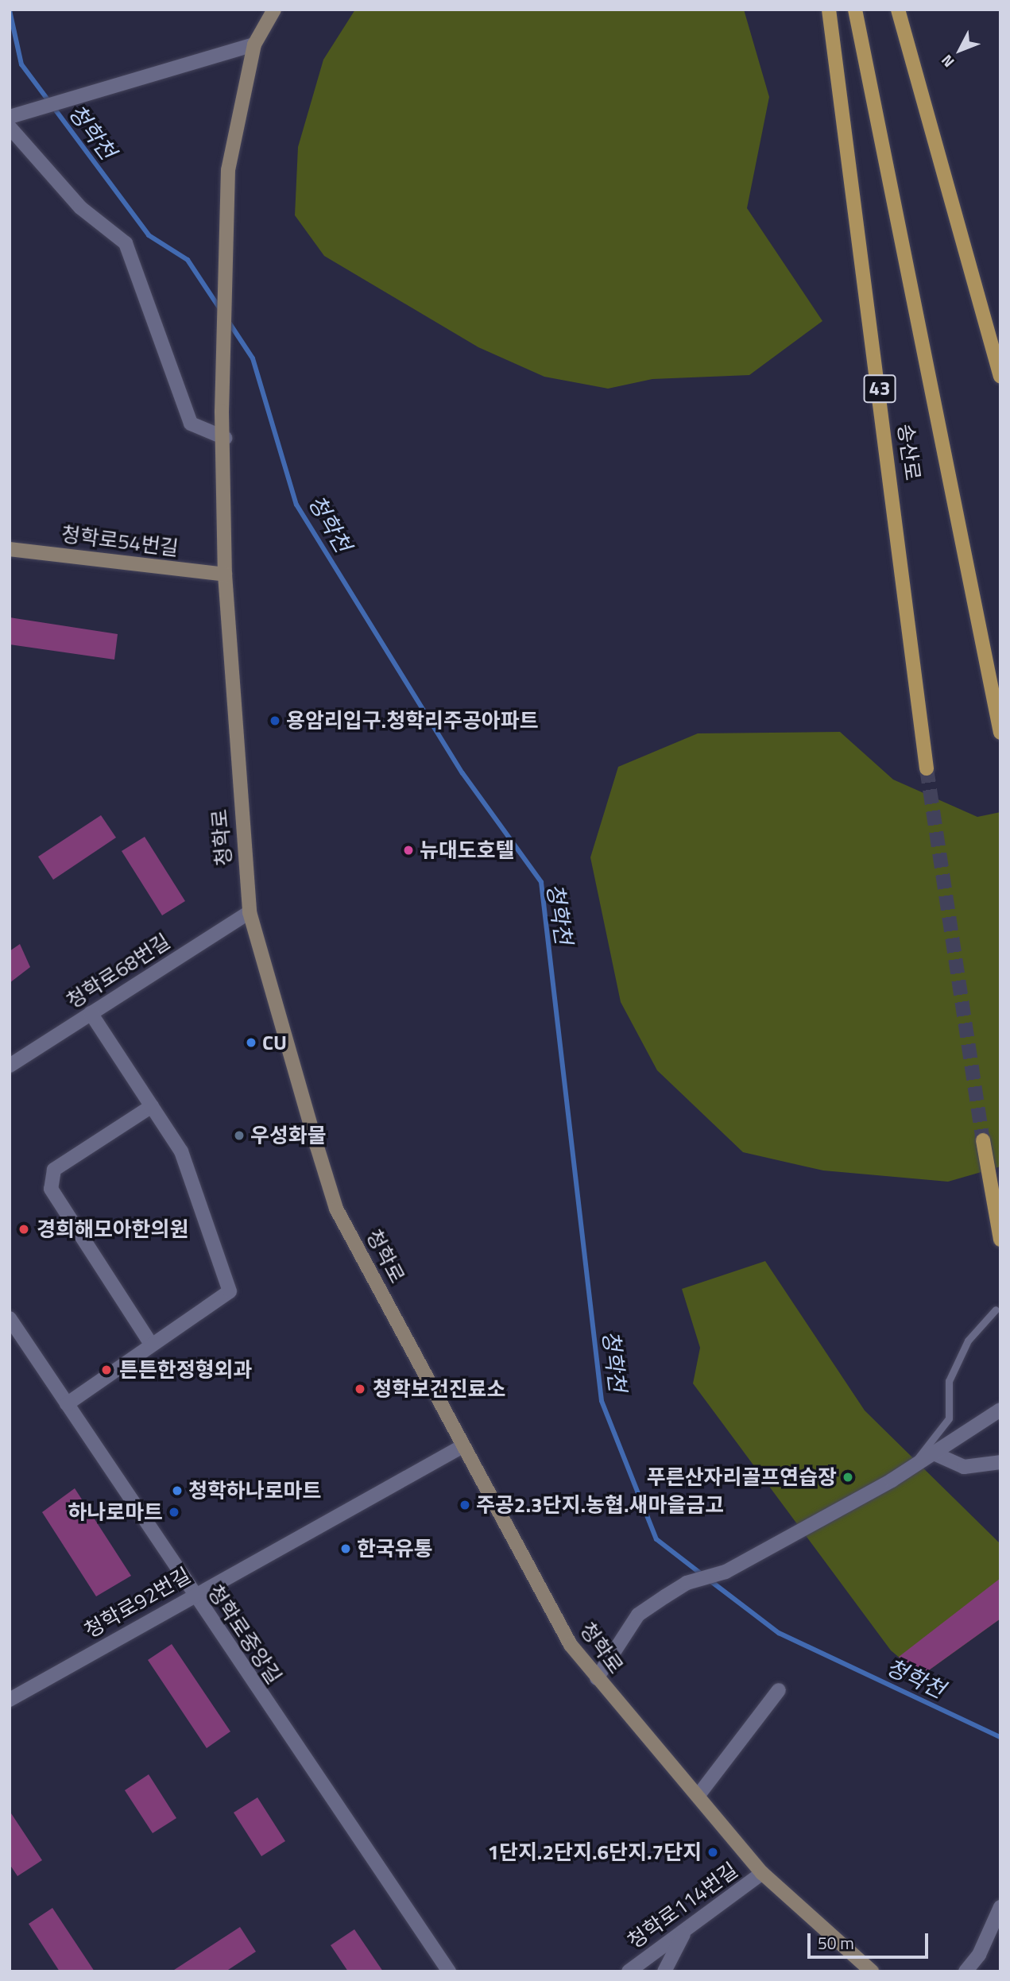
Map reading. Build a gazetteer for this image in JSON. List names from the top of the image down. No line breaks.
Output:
{"streets":{"main road":["43","송산로"],"street":["청학로54번길","청학로","청학로68번길","청학로92번길","청학로중앙길","청학로114번길"]},"crossings":[["청학로54번길","청학로"],["청학로","청학로68번길"],["청학로","청학로92번길"],["청학로","청학로114번길"],["청학로92번길","청학로중앙길"]],"water":["청학천"],"places":["용암리입구.청학리주공아파트","뉴대도호텔","CU","우성화물","경희해모아한의원","튼튼한정형외과","청학보건진료소","푸른산자리골프연습장","청학하나로마트","주공2.3단지.농협.새마을금고","하나로마트","한국유통","1단지.2단지.6단지.7단지"],"scale_bar":"50 m","north":"bottom left"}
